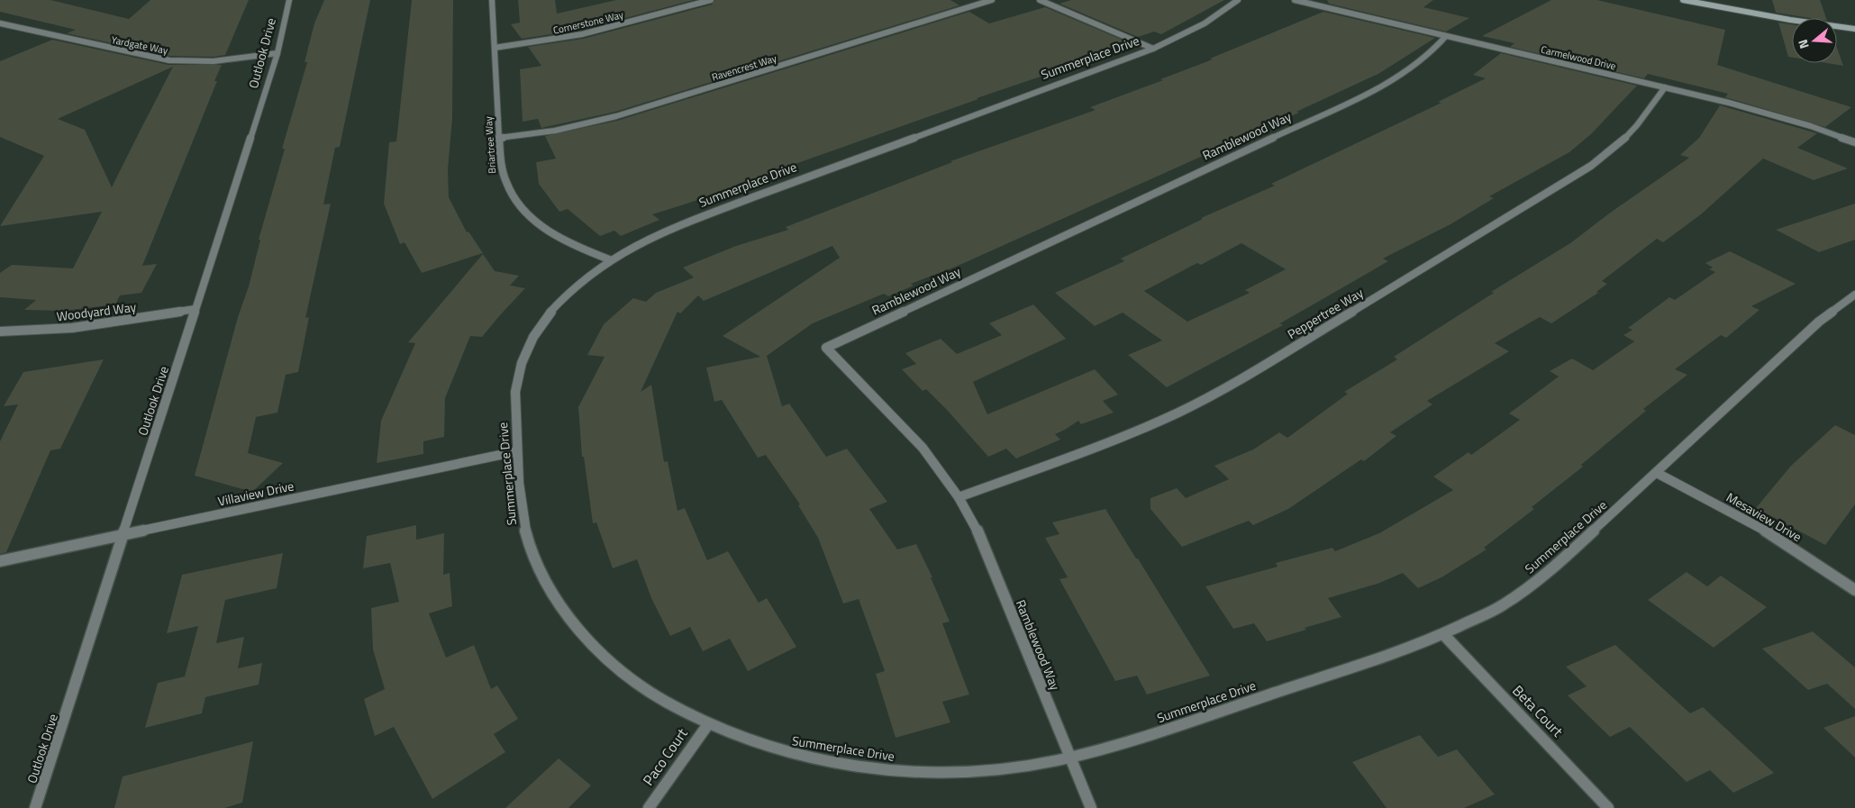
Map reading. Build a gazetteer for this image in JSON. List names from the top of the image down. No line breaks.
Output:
{"streets":{"street":["Cornerstone Way","Yardgate Way","Outlook Drive","Summerplace Drive","Carmelwood Drive","Ravencrest Way","Ramblewood Way","Briartree Way","Woodyard Way","Peppertree Way","Villaview Drive","Mesaview Drive","Beta Court","Paco Court"]},"crossings":[["Cornerstone Way","Briartree Way"],["Yardgate Way","Outlook Drive"],["Outlook Drive","Woodyard Way"],["Outlook Drive","Villaview Drive"],["Summerplace Drive","Ramblewood Way"],["Summerplace Drive","Briartree Way"],["Summerplace Drive","Villaview Drive"],["Summerplace Drive","Mesaview Drive"],["Summerplace Drive","Beta Court"],["Summerplace Drive","Paco Court"],["Carmelwood Drive","Ramblewood Way"],["Carmelwood Drive","Peppertree Way"],["Ravencrest Way","Briartree Way"],["Ramblewood Way","Peppertree Way"]],"north":"left"}
